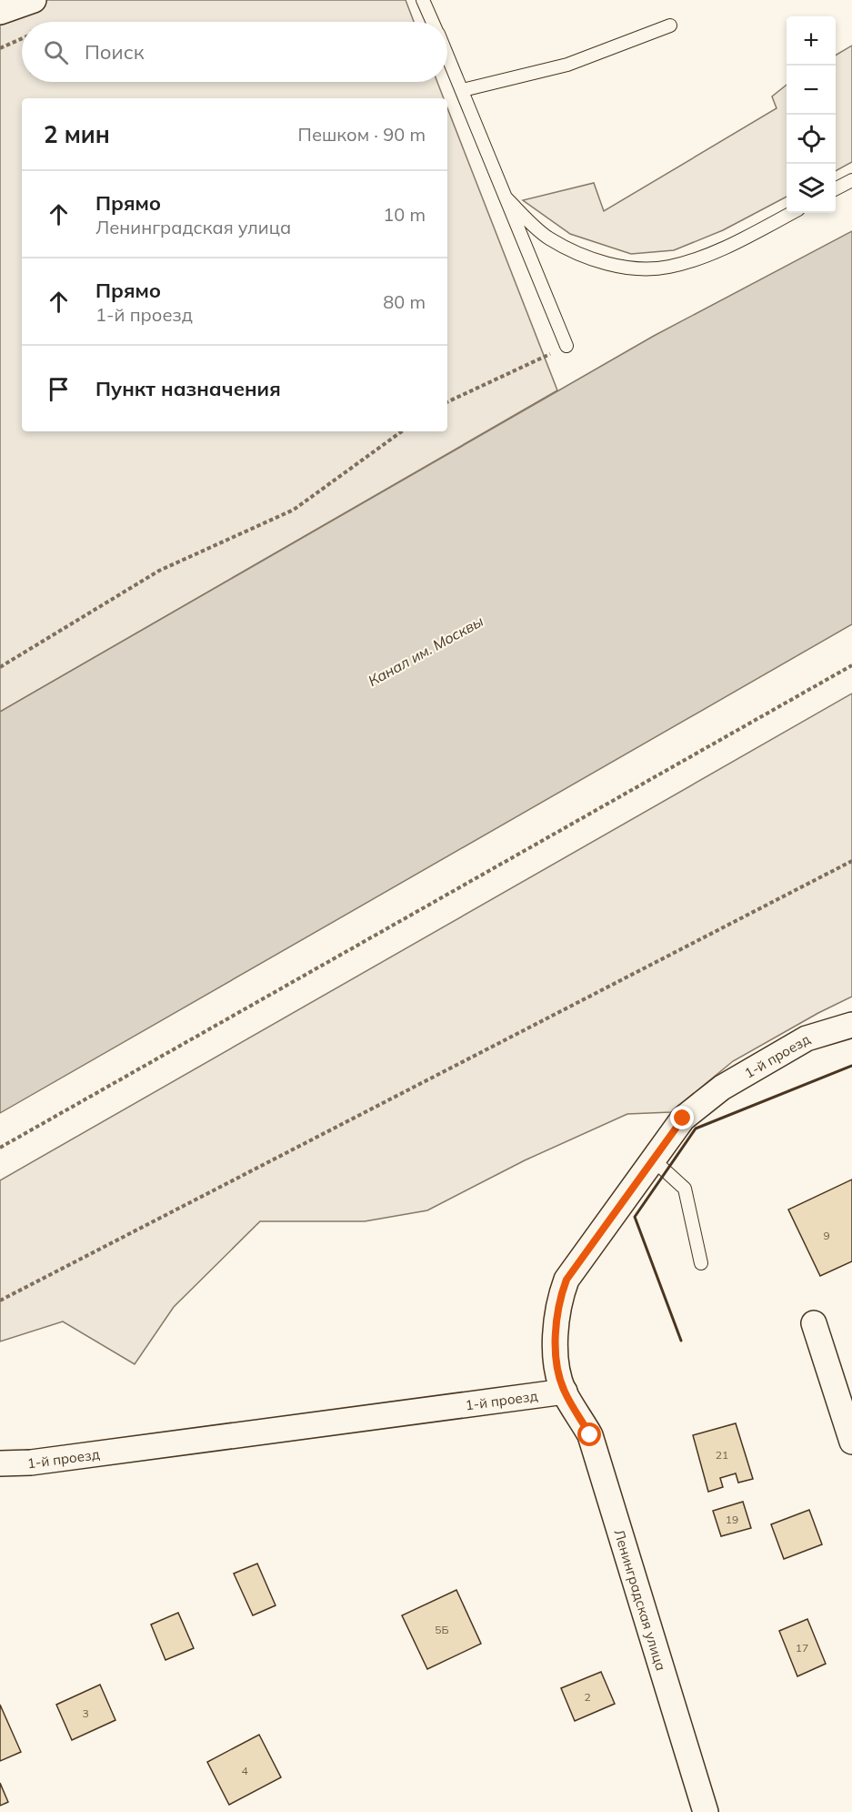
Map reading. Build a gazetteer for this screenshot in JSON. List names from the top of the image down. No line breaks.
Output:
{"streets":{"street":["1-й проезд","Ленинградская улица"]},"crossings":[["1-й проезд","Ленинградская улица"]],"water":["Канал им. Москвы"],"house_numbers":["9","21","19","5Б","17","2","3","4"],"page":{"map_buttons":["+","−"],"search":"Поиск","heading":["2 мин","Пешком · 90 m"],"list":[["Прямо","Ленинградская улица","10 m"],["Прямо","1-й проезд","80 m"],"Пункт назначения"]}}
